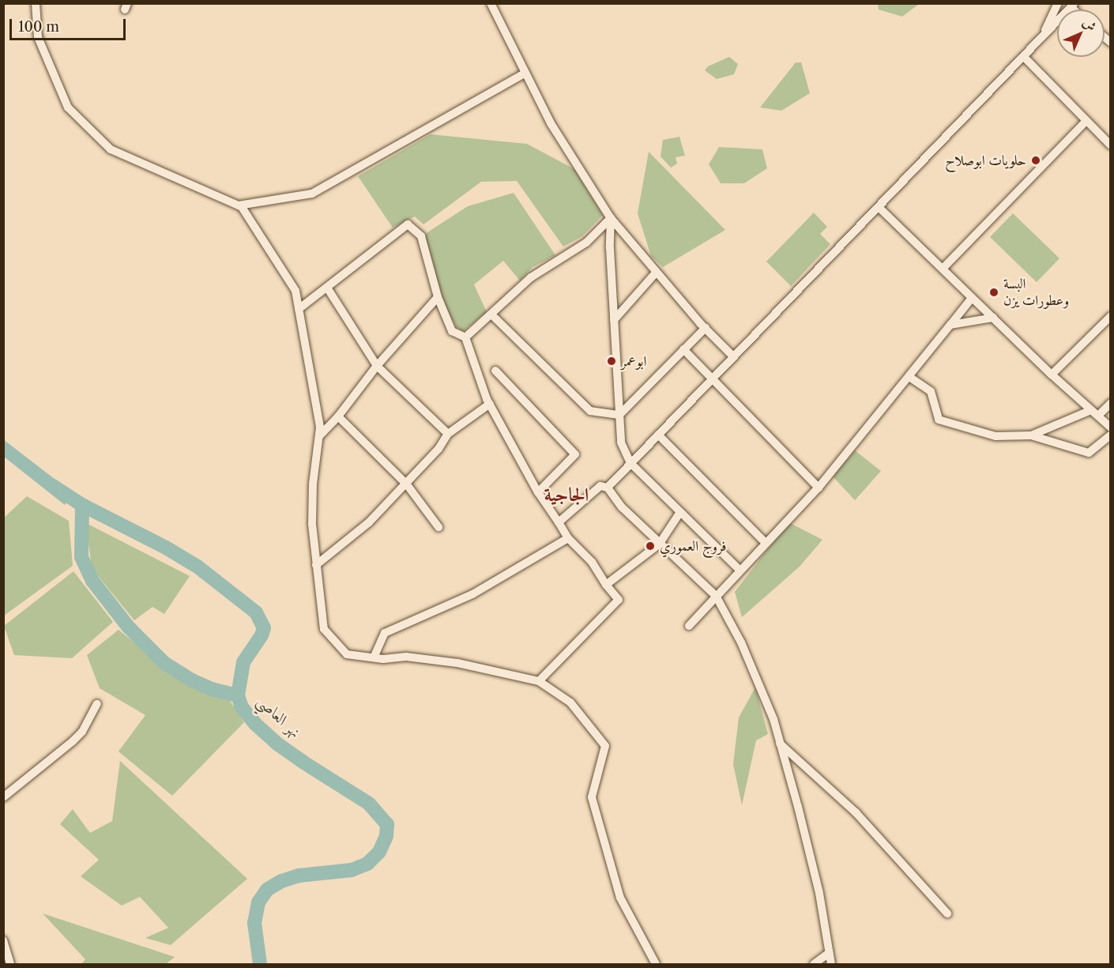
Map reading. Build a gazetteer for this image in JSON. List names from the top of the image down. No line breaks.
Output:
{"districts":["الجاجية"],"water":["نهر العاصي"],"places":["حلويات ابوصلاح","البسة وعطورات يزن","ابوعمر","فروج العموري"],"scale_bar":"100 m","north":"top right"}
